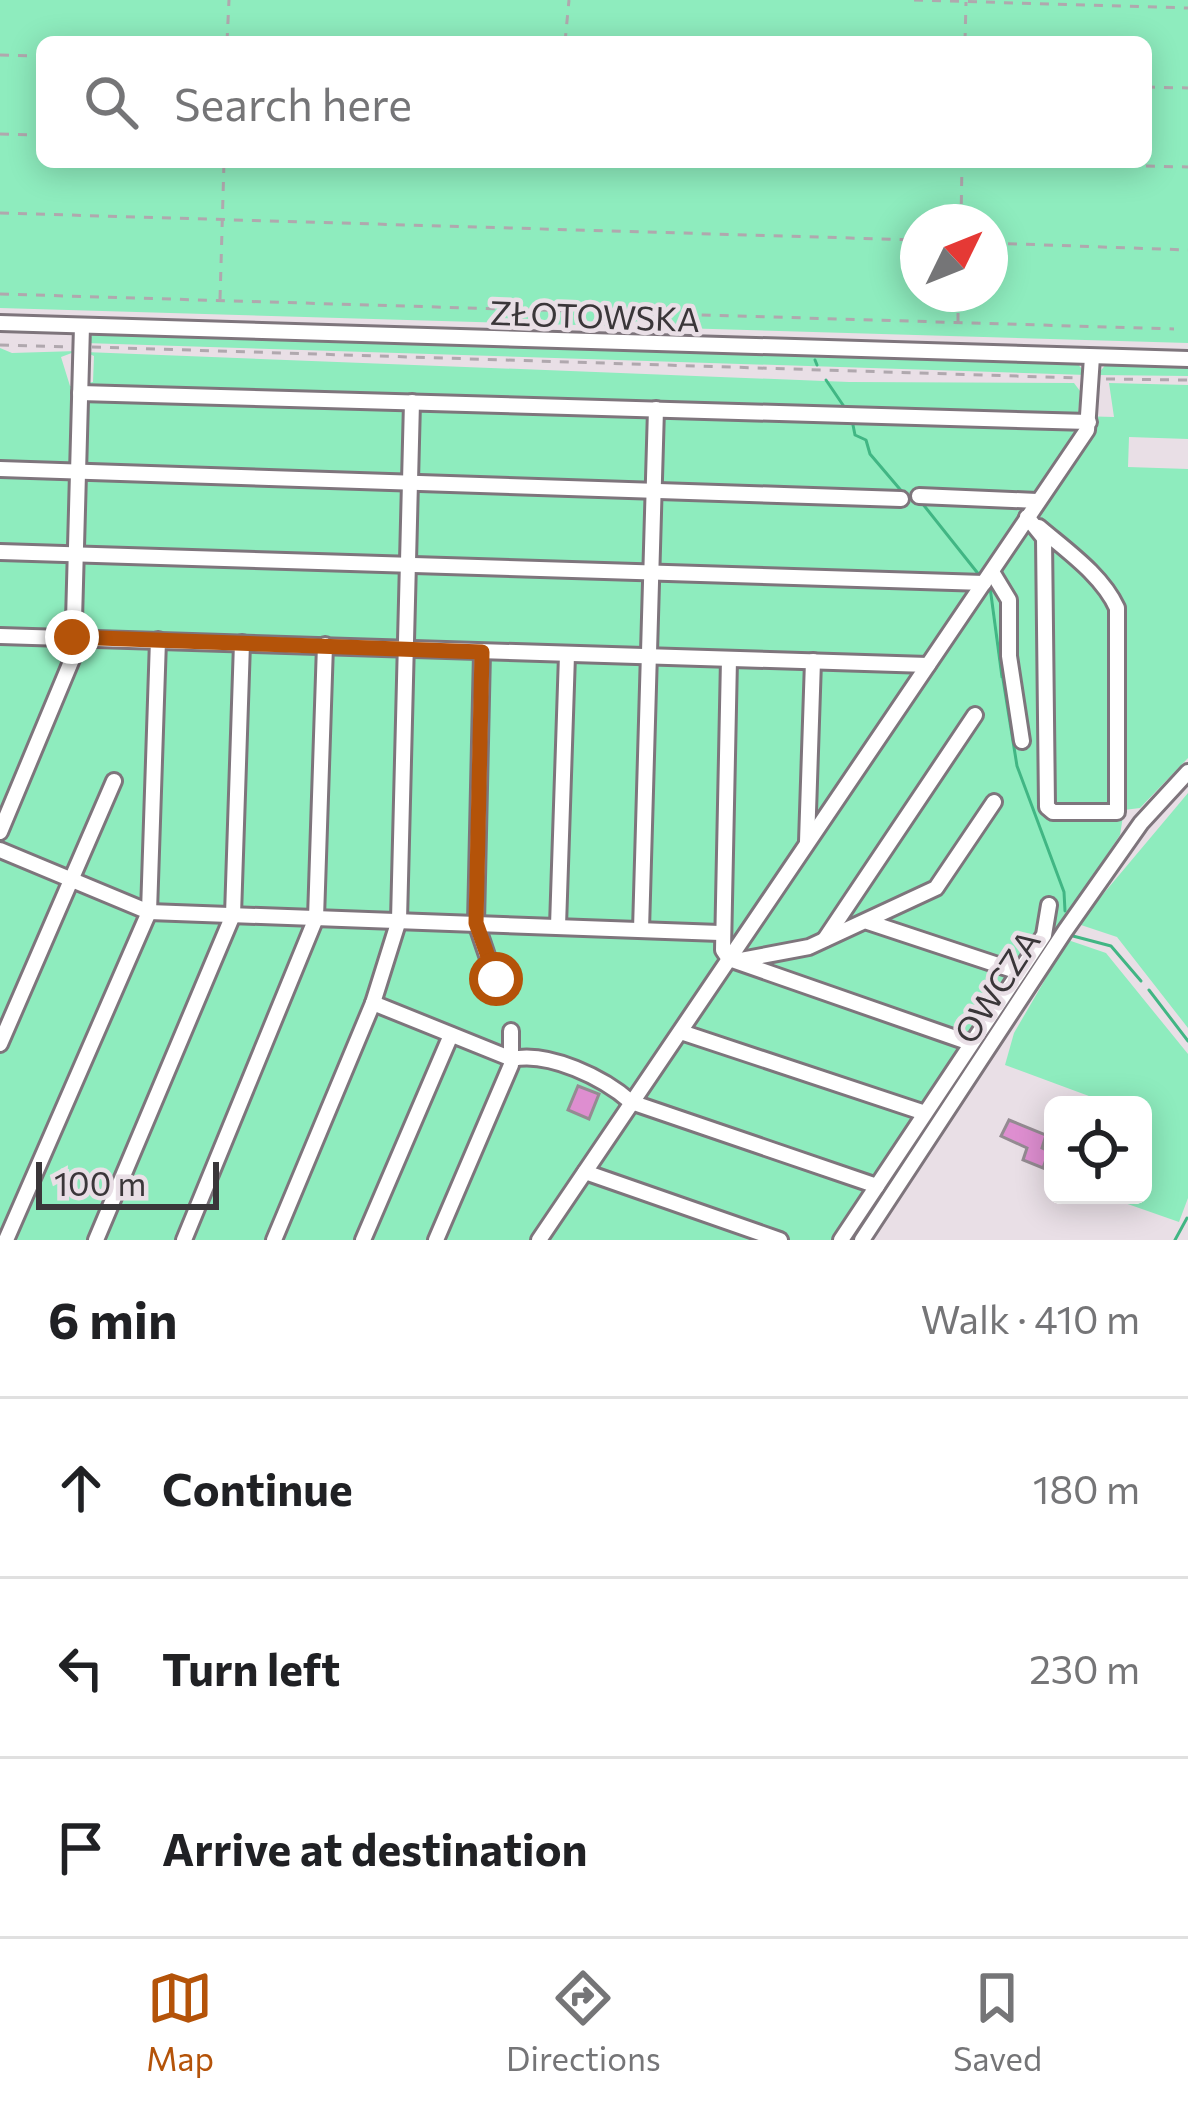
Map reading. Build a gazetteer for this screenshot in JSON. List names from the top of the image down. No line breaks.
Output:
{"streets":{"street":["ZŁOTOWSKA","OWCZA"]},"scale_bar":"100 m","north":"top right","page":{"search":"Search here","scale":"100 m","heading":["6 min","Walk · 410 m"],"list":[["Continue","180 m"],["Turn left","230 m"],"Arrive at destination"],"nav":["Map","Directions","Saved"]}}
